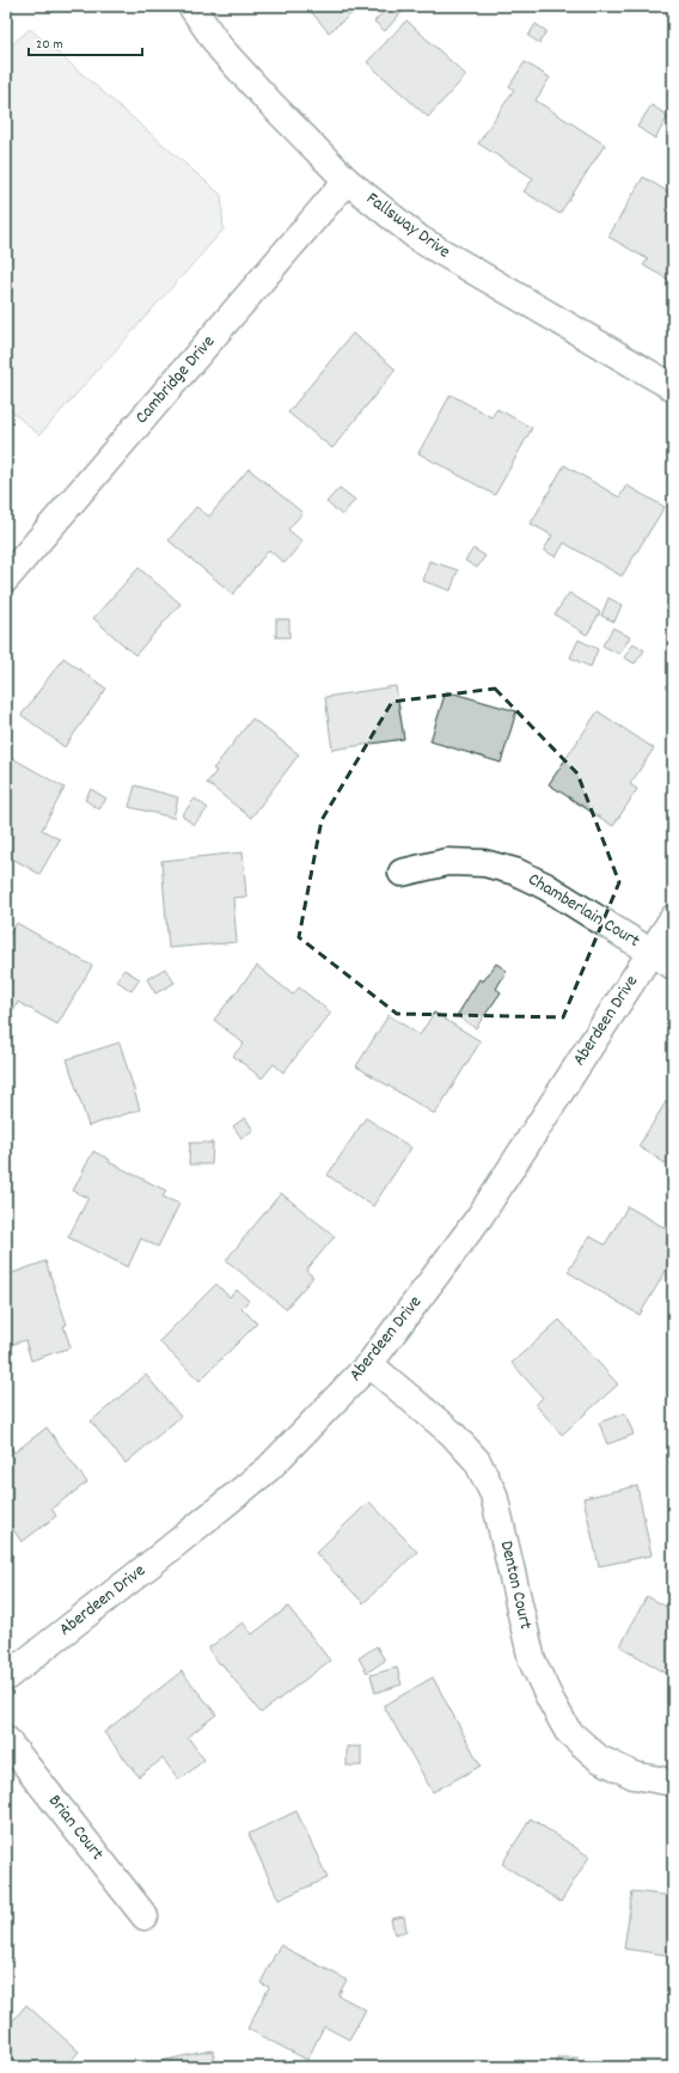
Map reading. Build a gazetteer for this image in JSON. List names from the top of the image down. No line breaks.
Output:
{"streets":{"street":["Fallsway Drive","Cambridge Drive","Chamberlain Court","Aberdeen Drive","Denton Court","Brian Court"]},"crossings":[["Fallsway Drive","Cambridge Drive"],["Chamberlain Court","Aberdeen Drive"],["Aberdeen Drive","Denton Court"]],"scale_bar":"20 m"}
